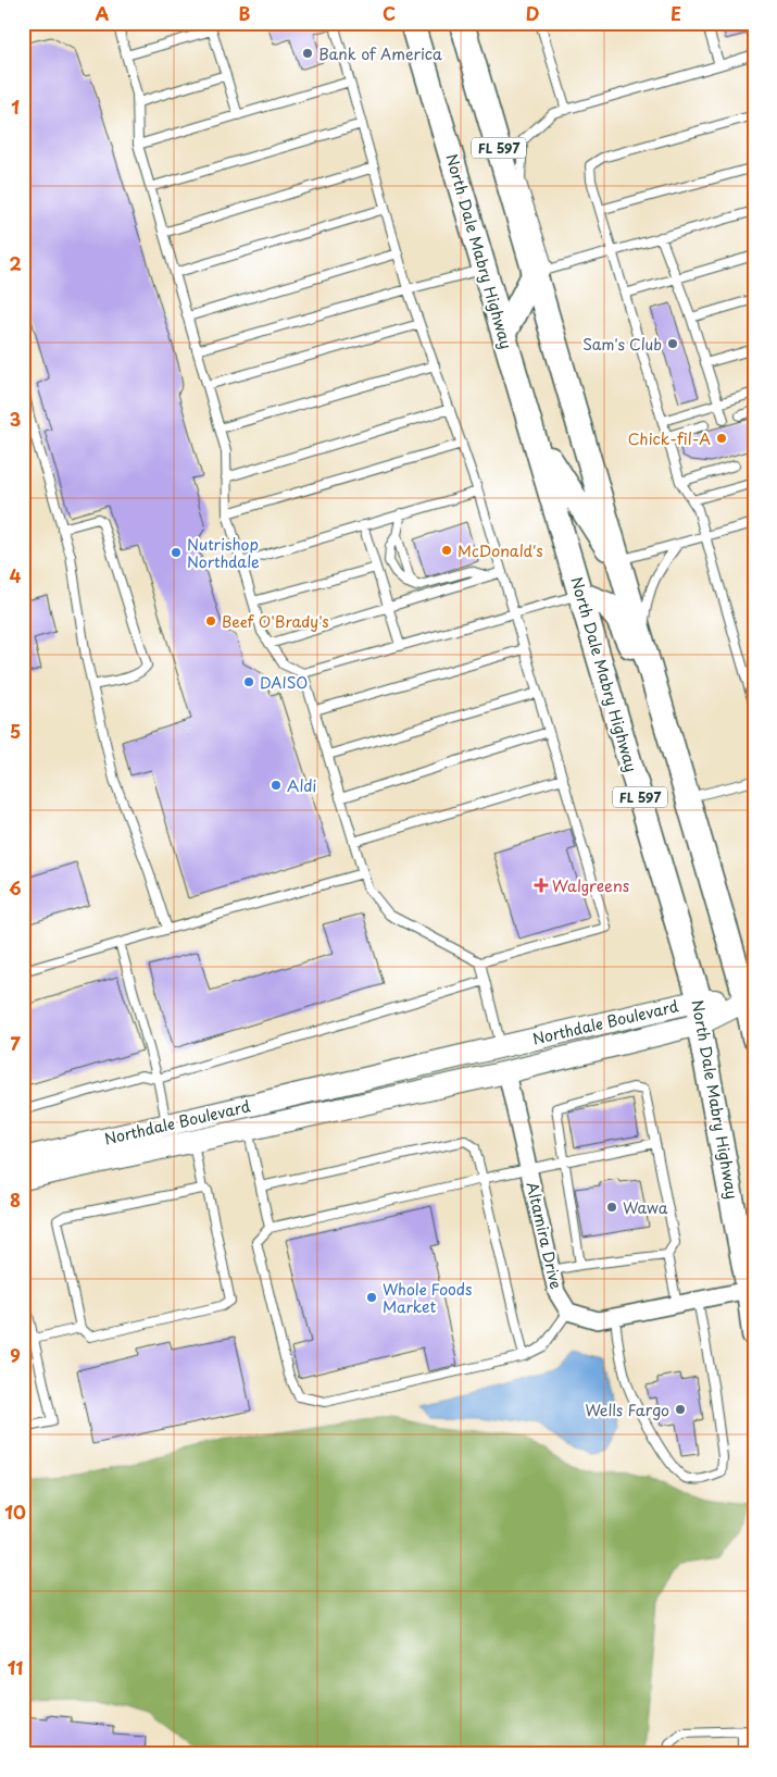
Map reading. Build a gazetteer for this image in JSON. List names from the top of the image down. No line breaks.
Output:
{"streets":{"main road":["FL 597","North Dale Mabry Highway"],"street":["Northdale Boulevard","Altamira Drive"]},"crossings":[["FL 597","Northdale Boulevard"],["North Dale Mabry Highway","Northdale Boulevard"],["Northdale Boulevard","Altamira Drive"]],"places":{"other":["Bank of America","Sam's Club","Chick-fil-A","McDonald's","Nutrishop Northdale","Beef O'Brady's","DAISO","Aldi","Wawa","Whole Foods Market","Wells Fargo"],"health":["Walgreens"]},"grid":{"columns":["A","B","C","D","E"],"rows":["1","2","3","4","5","6","7","8","9","10","11"]}}
